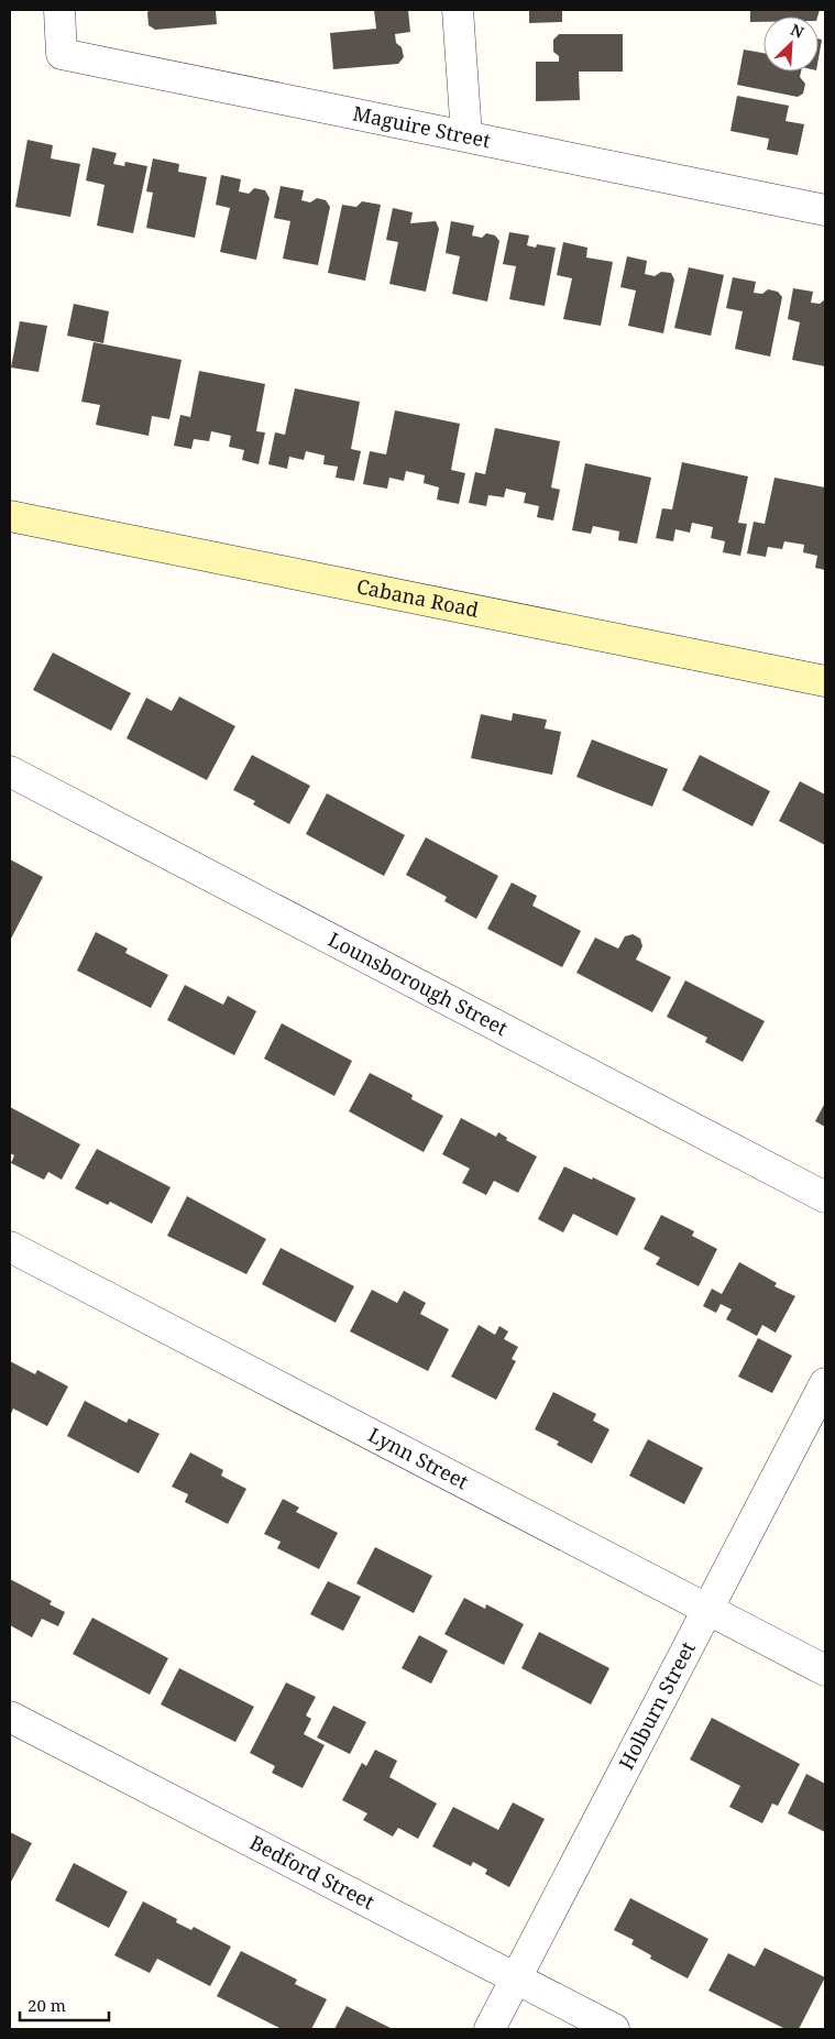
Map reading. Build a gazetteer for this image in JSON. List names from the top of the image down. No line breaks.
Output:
{"streets":{"main road":["Cabana Road"],"street":["Maguire Street","Lounsborough Street","Lynn Street","Holburn Street","Bedford Street"]},"crossings":[["Lynn Street","Holburn Street"],["Holburn Street","Bedford Street"]],"scale_bar":"20 m","north":"top right"}
